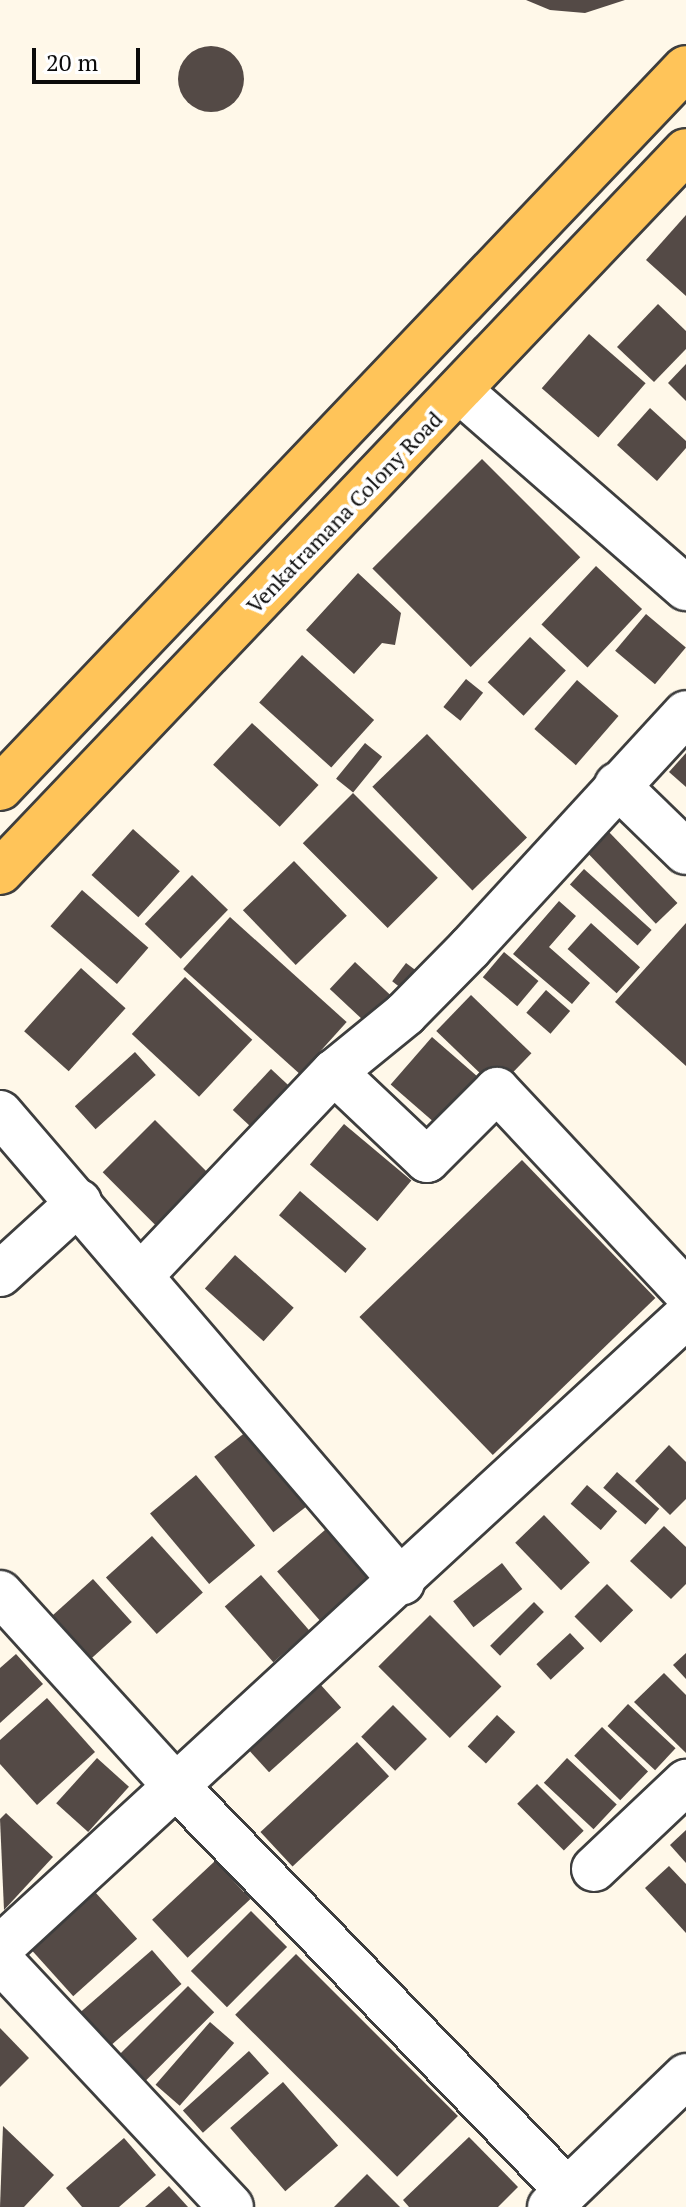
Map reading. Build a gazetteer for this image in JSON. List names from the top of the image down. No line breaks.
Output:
{"streets":{"main road":["Venkatramana Colony Road"]},"scale_bar":"20 m"}
